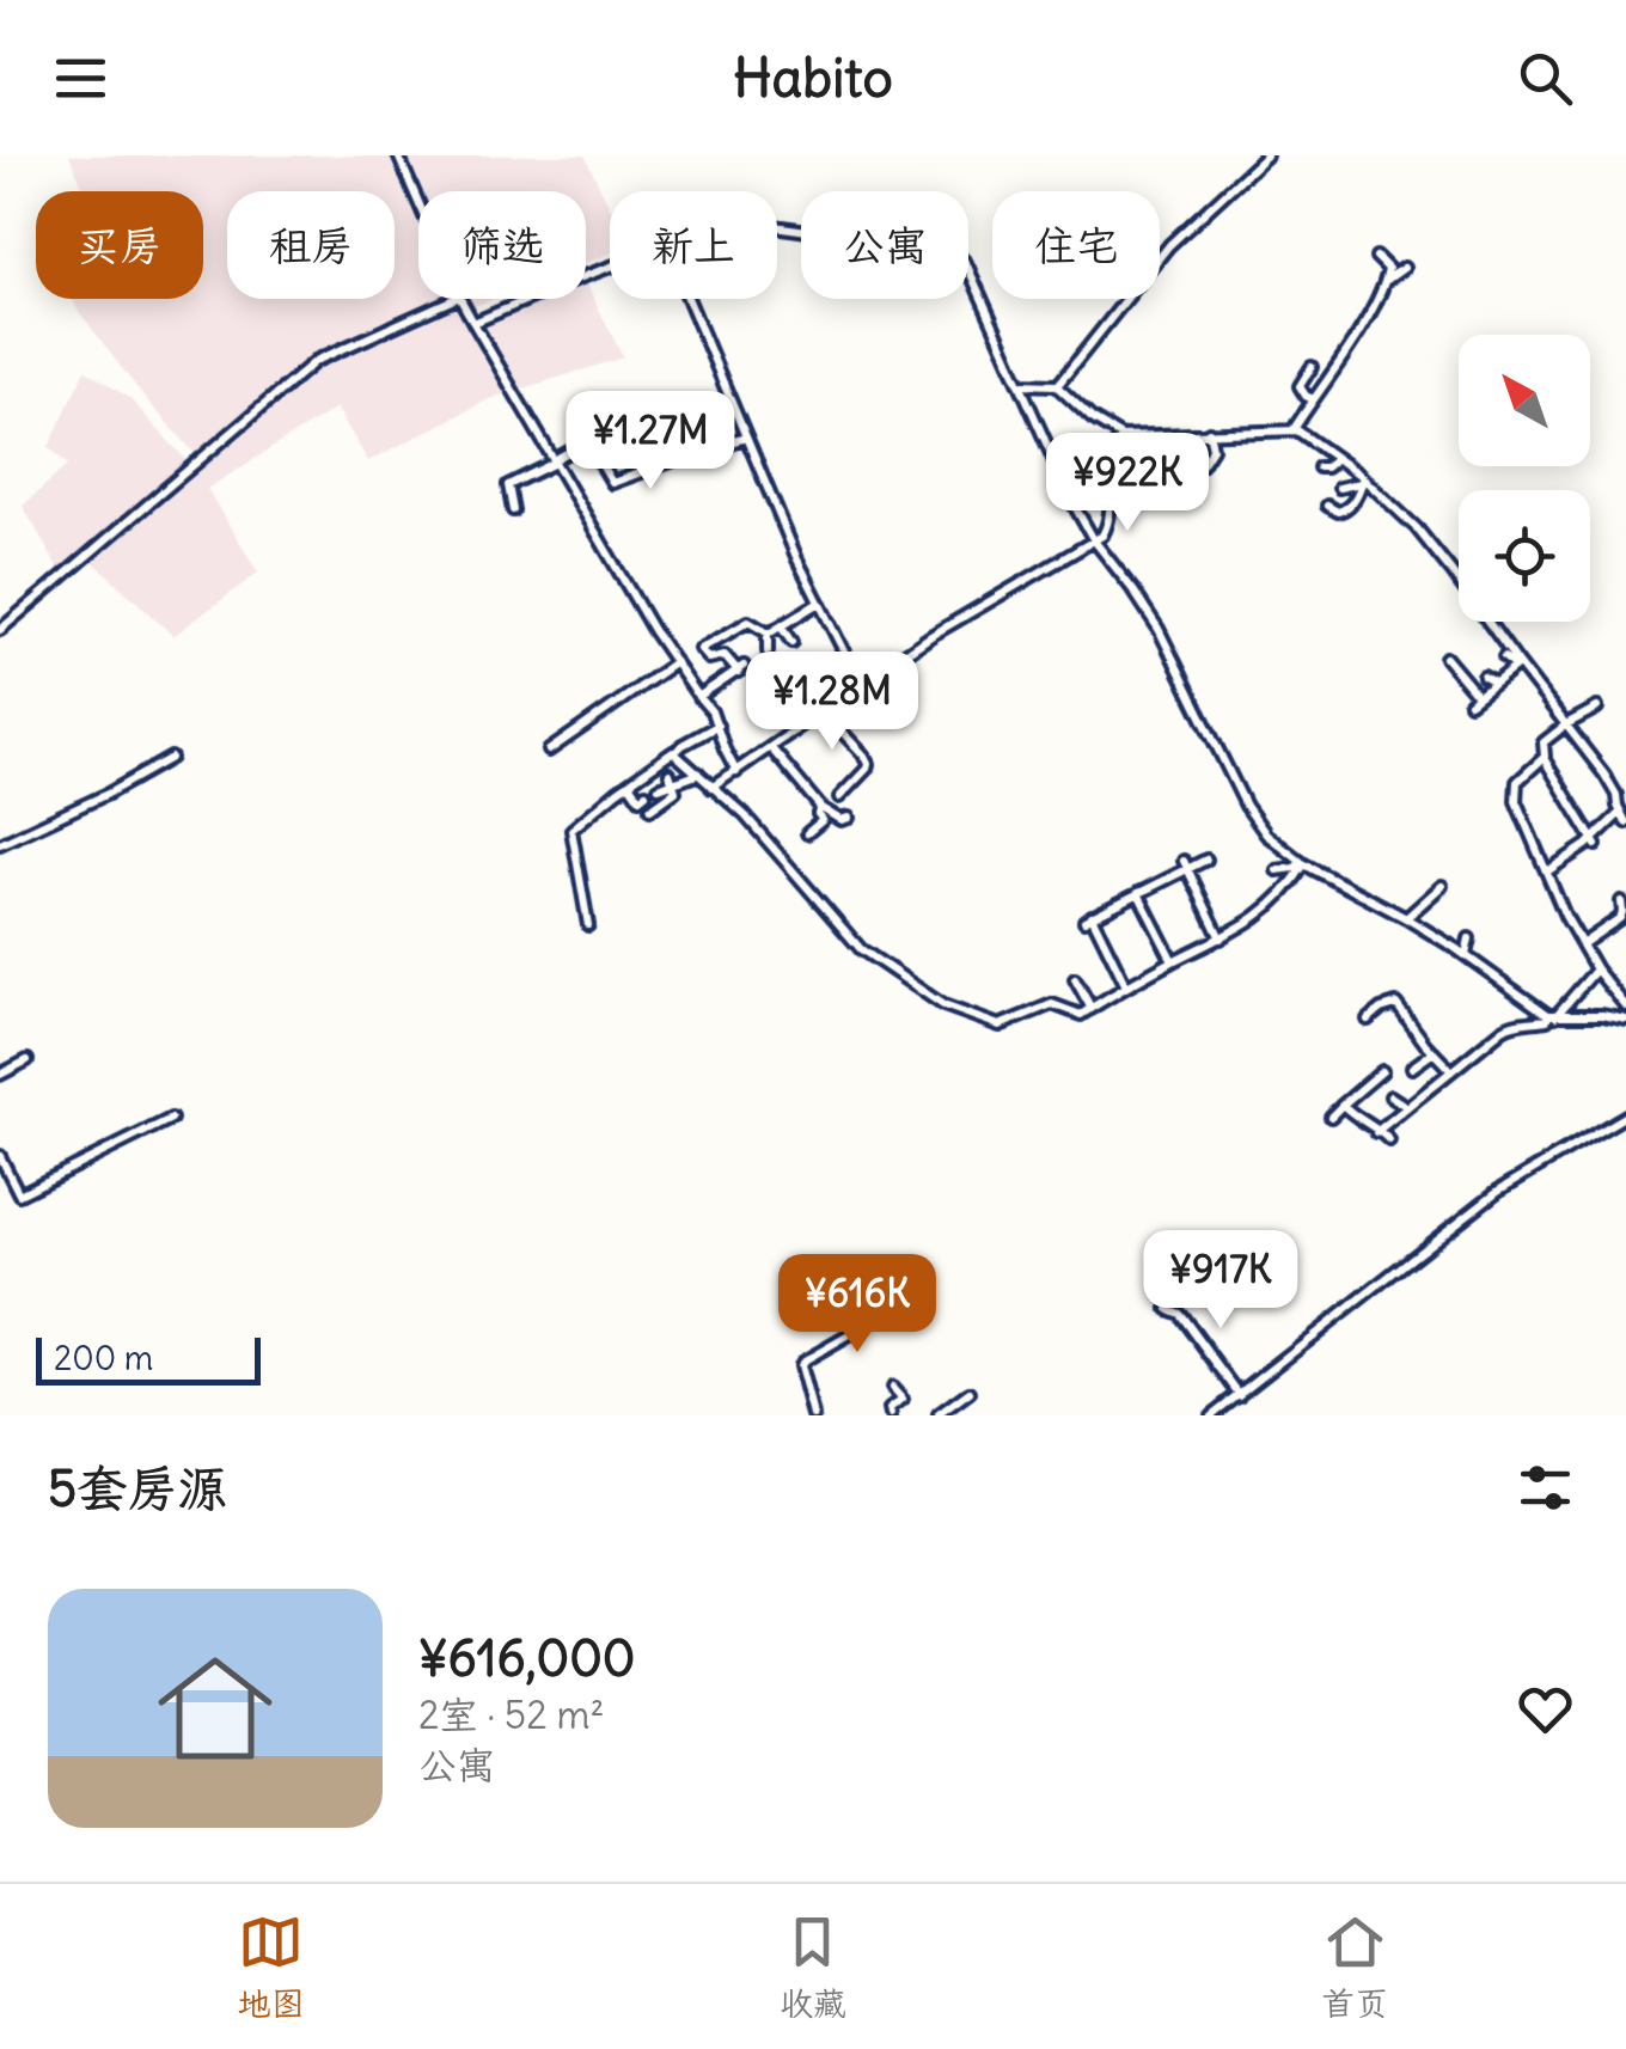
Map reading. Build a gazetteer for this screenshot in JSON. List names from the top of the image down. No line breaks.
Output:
{"scale_bar":"200 m","north":"top left","page":{"header":"Habito","chip":["买房","租房","筛选","新上","公寓","住宅"],"price":["¥1.27M","¥922K","¥1.28M","¥917K","¥616K"],"scale":"200 m","heading":"5套房源","list":[{"name":"¥616,000","note":"2室 · 52 m² · 公寓"}],"tabs":["地图","收藏","首页"]}}
